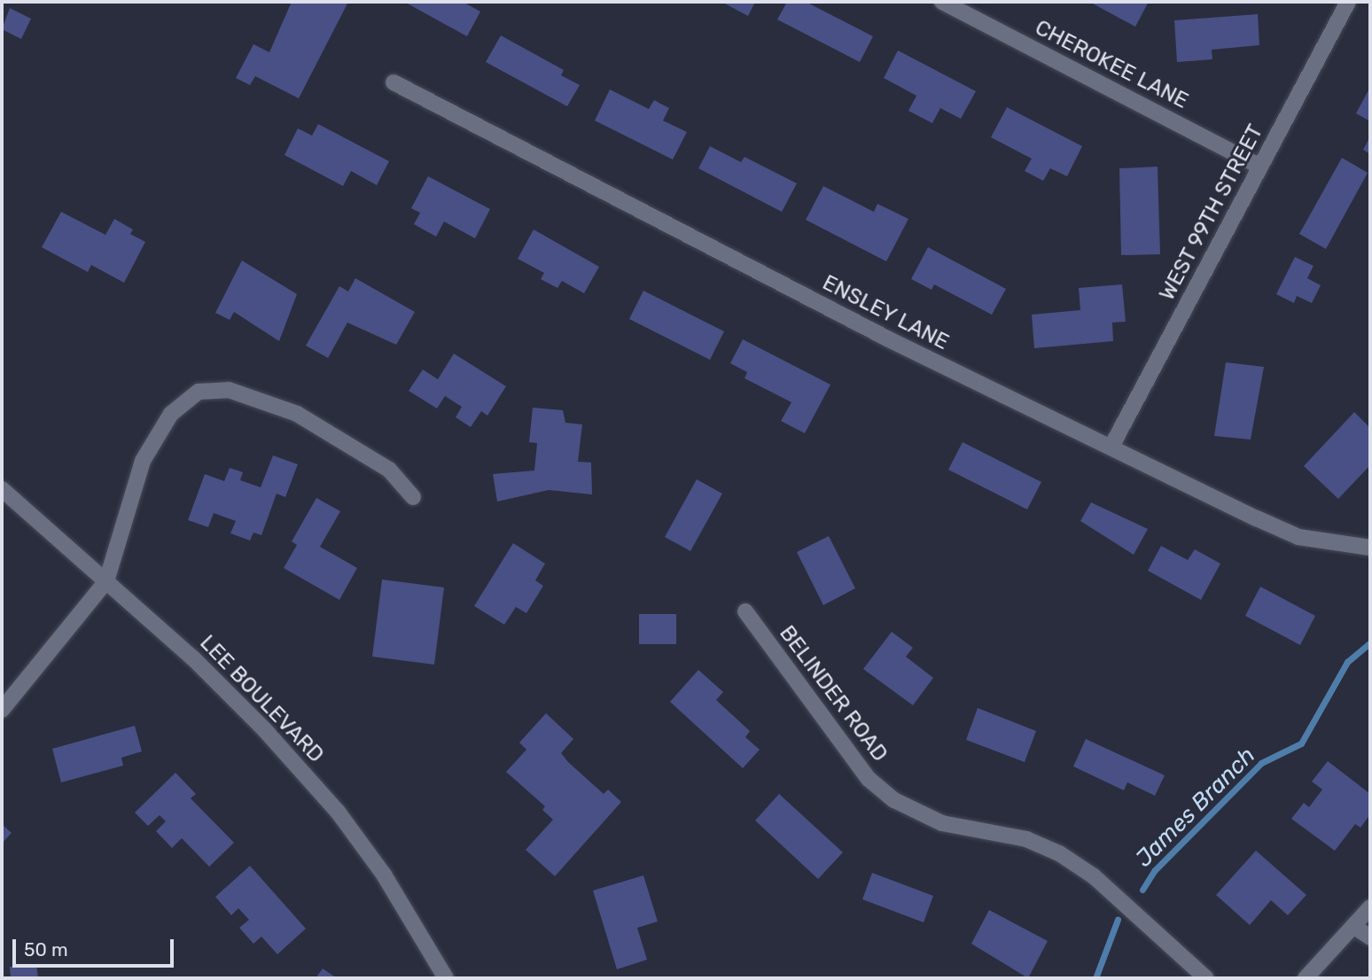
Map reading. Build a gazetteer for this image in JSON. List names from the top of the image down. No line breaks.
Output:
{"streets":{"street":["CHEROKEE LANE","WEST 99TH STREET","ENSLEY LANE","BELINDER ROAD","LEE BOULEVARD"]},"crossings":[["CHEROKEE LANE","WEST 99TH STREET"],["WEST 99TH STREET","ENSLEY LANE"]],"water":["James Branch"],"scale_bar":"50 m"}
